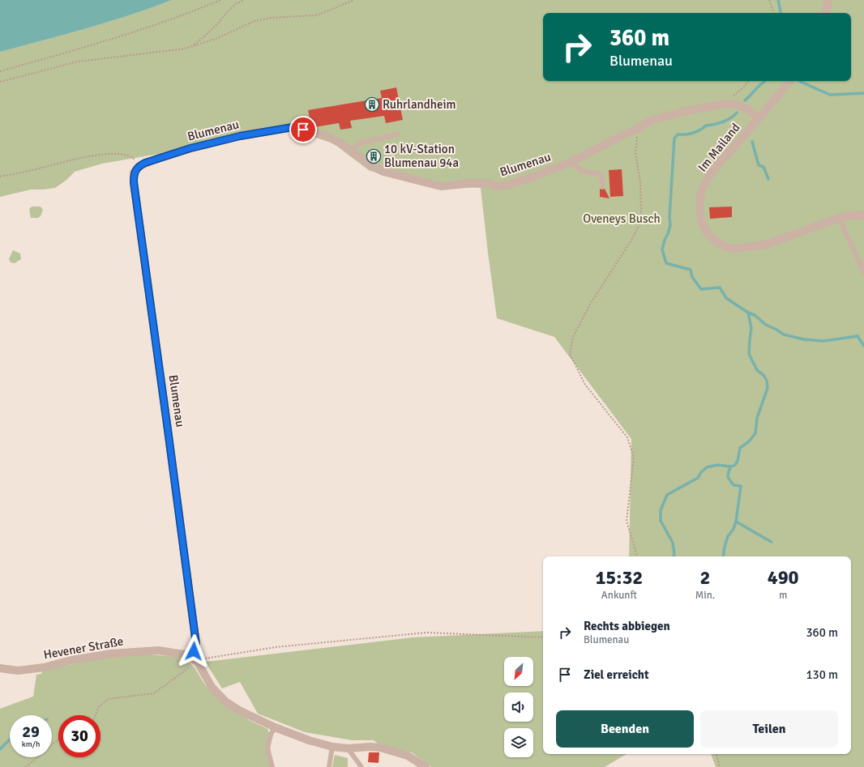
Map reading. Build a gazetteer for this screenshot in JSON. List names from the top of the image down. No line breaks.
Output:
{"streets":{"street":["Blumenau","Im Mailand","Hevener Straße"]},"crossings":[["Blumenau","Im Mailand"],["Blumenau","Hevener Straße"]],"parks":["Oveneys Busch"],"places":{"building":["Ruhrlandheim","10 kV-Station Blumenau 94a"]},"north":"bottom left","page":{"turn":["360 m","Blumenau"],"eta":["15:32","Ankunft","2","Min.","490","m"],"list":[{"name":"Rechts abbiegen","note":"Blumenau","value":"360 m"},{"name":"Ziel erreicht","value":"130 m"}],"buttons":["Beenden","Teilen"],"speed":"29 km/h","limit":"30"}}
